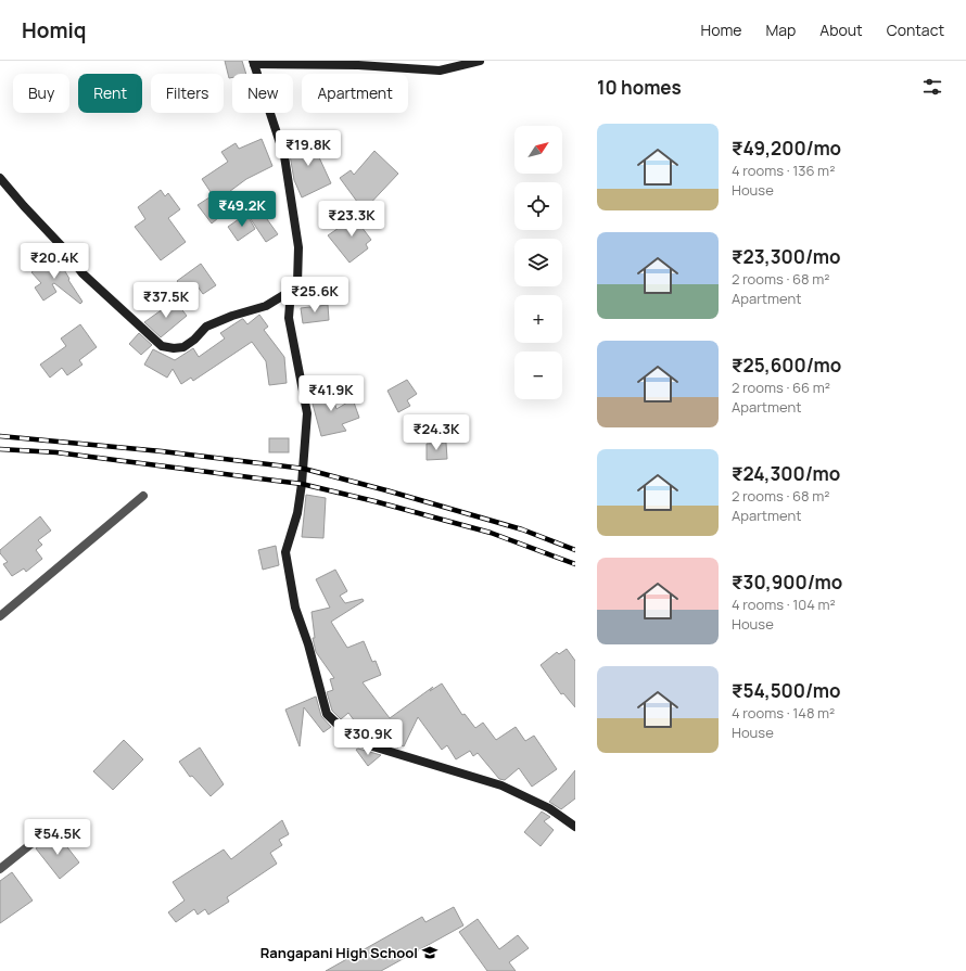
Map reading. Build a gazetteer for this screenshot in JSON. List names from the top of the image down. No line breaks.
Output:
{"places":{"school or university":["Rangapani High School"]},"north":"top right","page":{"header":"Homiq","nav":["Home","Map","About","Contact"],"heading":"10 homes","chip":["Buy","Rent","Filters","New","Apartment"],"list":[{"name":"₹49,200/mo","note":"4 rooms · 136 m² · House"},{"name":"₹23,300/mo","note":"2 rooms · 68 m² · Apartment"},{"name":"₹25,600/mo","note":"2 rooms · 66 m² · Apartment"},{"name":"₹24,300/mo","note":"2 rooms · 68 m² · Apartment"},{"name":"₹30,900/mo","note":"4 rooms · 104 m² · House"},{"name":"₹54,500/mo","note":"4 rooms · 148 m² · House"}],"map_buttons":["+","−"],"price":["₹19.8K","₹49.2K","₹23.3K","₹20.4K","₹25.6K","₹37.5K","₹41.9K","₹24.3K","₹30.9K","₹54.5K"]}}
